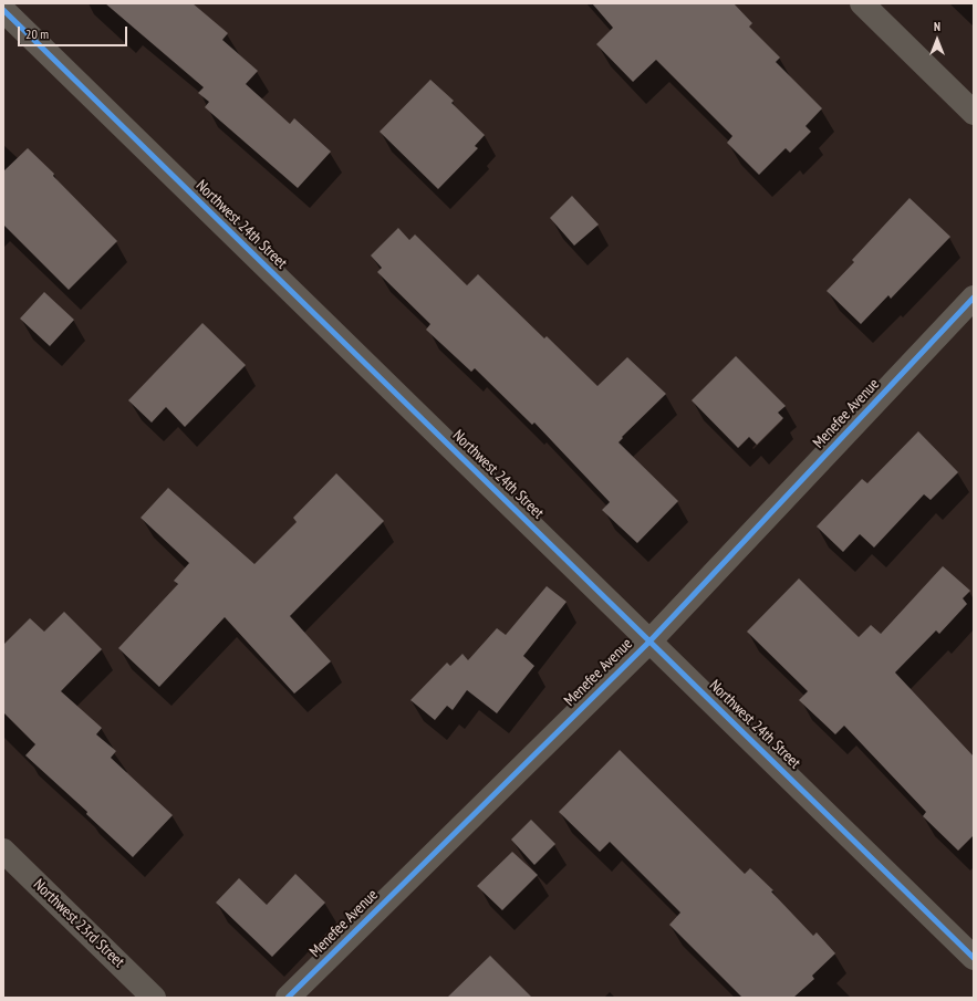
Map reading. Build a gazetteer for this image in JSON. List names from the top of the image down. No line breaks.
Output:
{"streets":{"street":["Northwest 24th Street","Menefee Avenue","Northwest 23rd Street"]},"crossings":[["Northwest 24th Street","Menefee Avenue"]],"scale_bar":"20 m","north":"top"}
